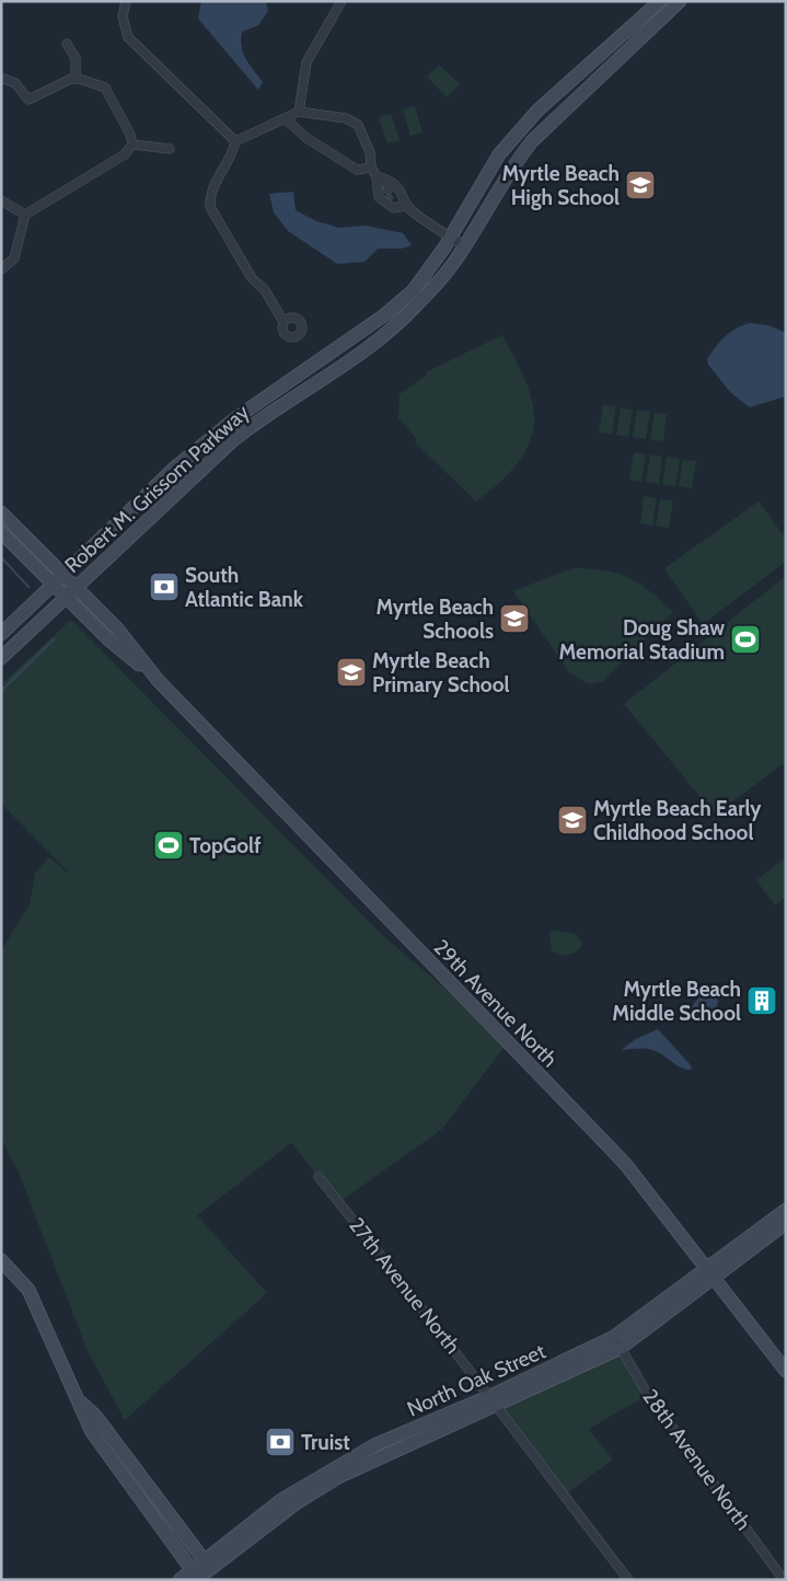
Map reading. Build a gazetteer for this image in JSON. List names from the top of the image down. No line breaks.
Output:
{"streets":{"main road":["Robert M. Grissom Parkway","29th Avenue North","North Oak Street"],"street":["27th Avenue North","28th Avenue North"]},"crossings":[["Robert M. Grissom Parkway","29th Avenue North"],["29th Avenue North","North Oak Street"],["27th Avenue North","North Oak Street"],["North Oak Street","28th Avenue North"]],"places":{"school or university":["Myrtle Beach High School","Myrtle Beach Schools","Myrtle Beach Primary School","Myrtle Beach Early Childhood School"],"bank":["South Atlantic Bank","Truist"],"sports":["Doug Shaw Memorial Stadium","TopGolf"],"building":["Myrtle Beach Middle School"]}}
